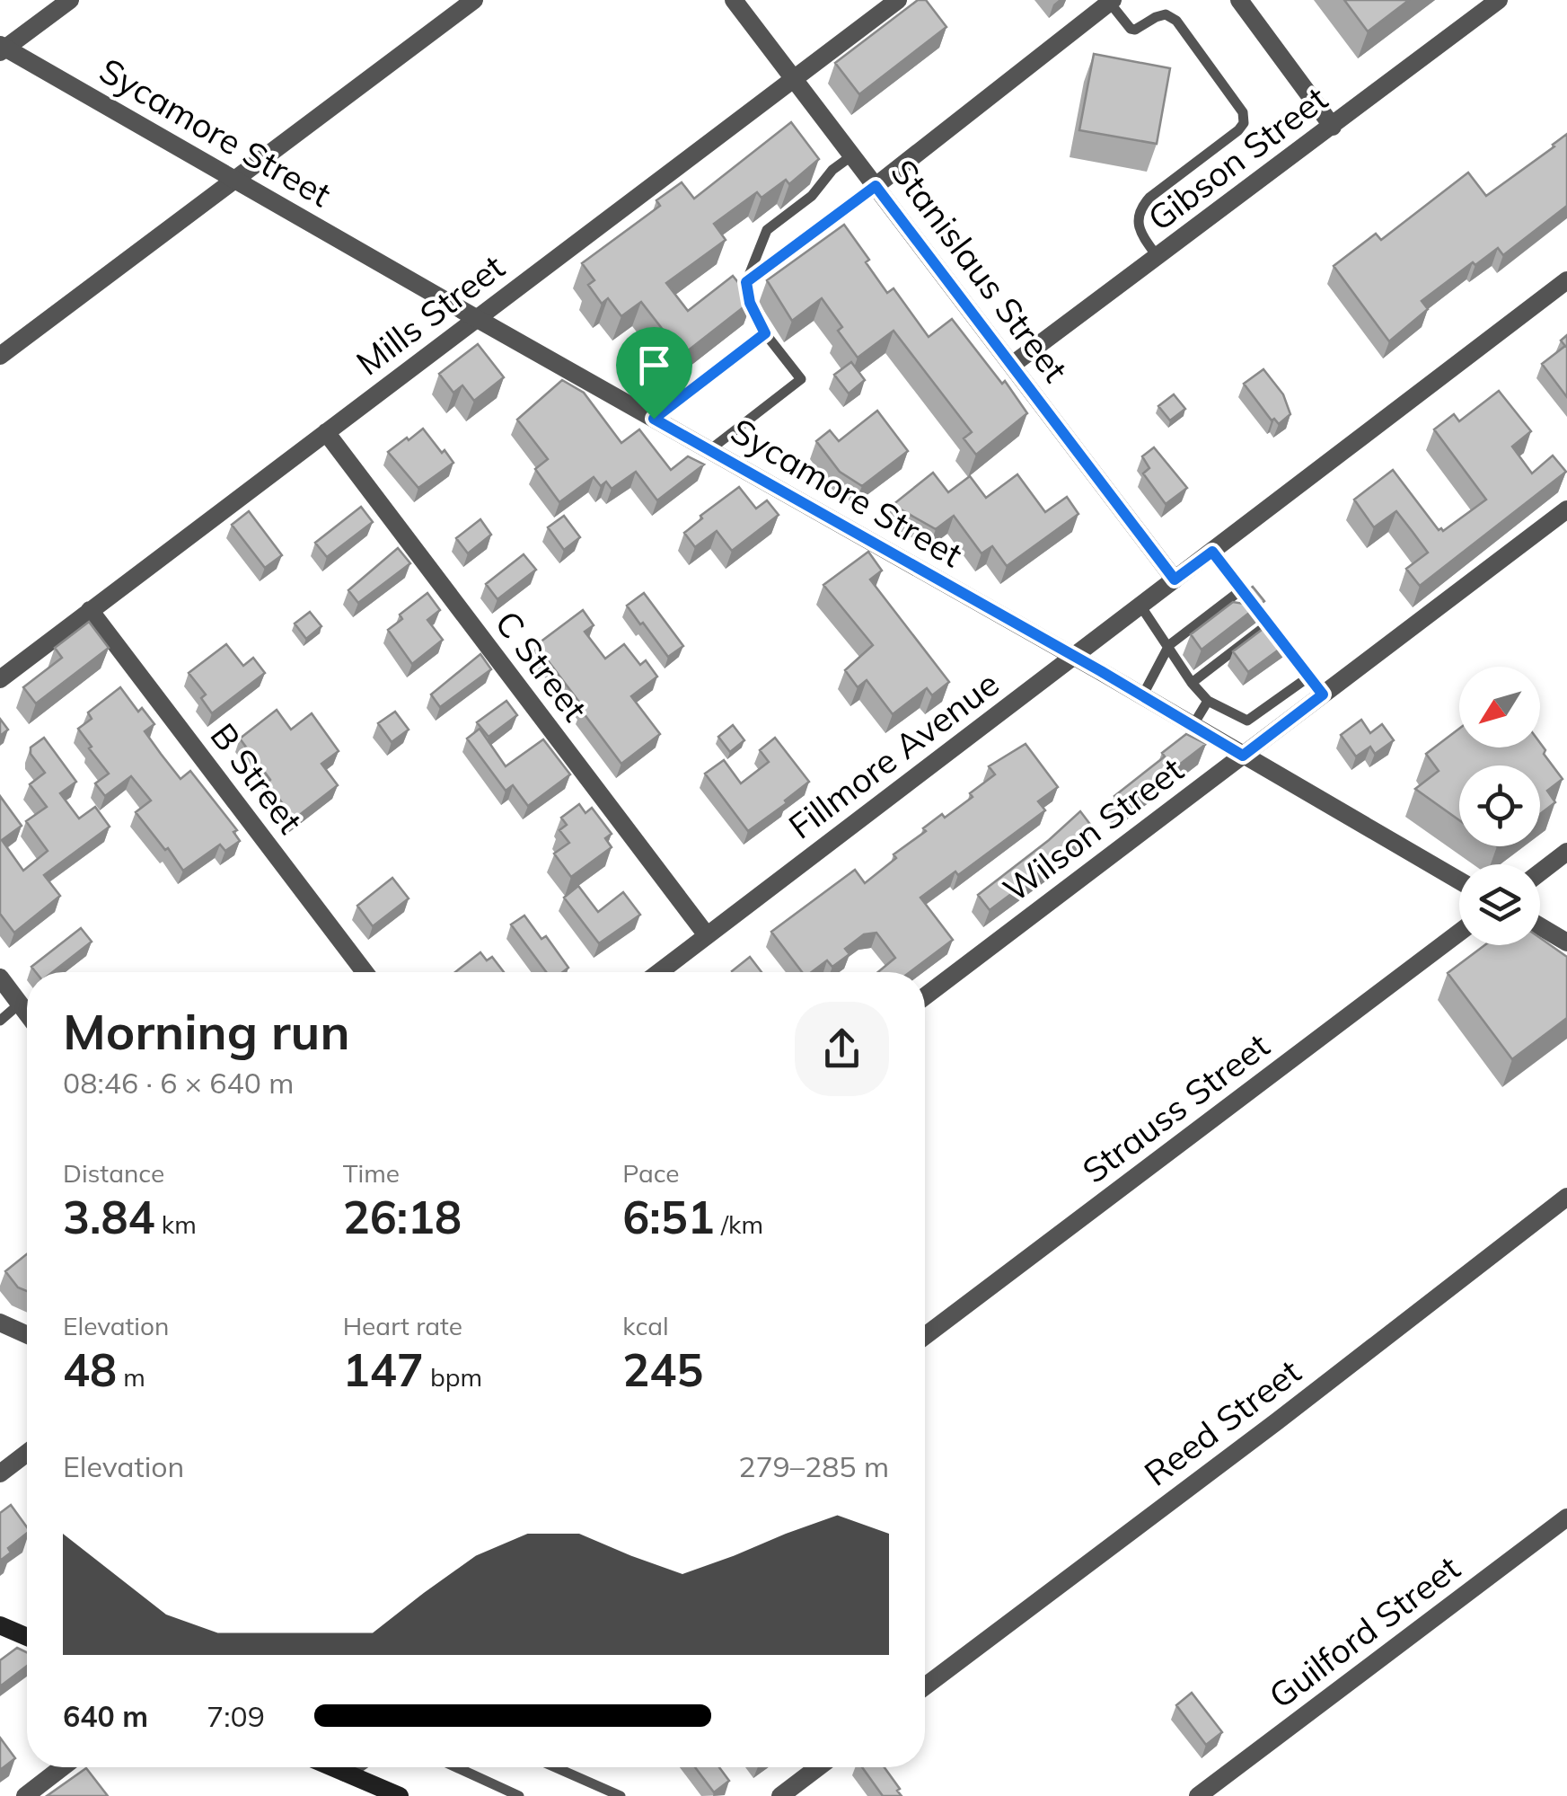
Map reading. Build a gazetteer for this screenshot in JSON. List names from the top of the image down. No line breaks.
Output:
{"streets":{"street":["Sycamore Street","Gibson Street","Stanislaus Street","Mills Street","C Street","Fillmore Avenue","B Street","Wilson Street","Strauss Street","Reed Street","Guilford Street"]},"crossings":[["Sycamore Street","Mills Street"],["Sycamore Street","Fillmore Avenue"],["Sycamore Street","Wilson Street"],["Gibson Street","Stanislaus Street"],["Stanislaus Street","Mills Street"],["Stanislaus Street","Fillmore Avenue"],["Mills Street","C Street"],["Mills Street","B Street"],["C Street","Fillmore Avenue"]],"north":"bottom left","page":{"heading":["Morning run","08:46 · 6 × 640 m"],"stats":[["Distance","3.84 km"],["Time","26:18"],["Pace","6:51 /km"],["Elevation","48 m"],["Heart rate","147 bpm"],["kcal","245"]],"chart":["Elevation","279–285 m"],"list":[{"name":"640 m","note":"7:09"}]}}
